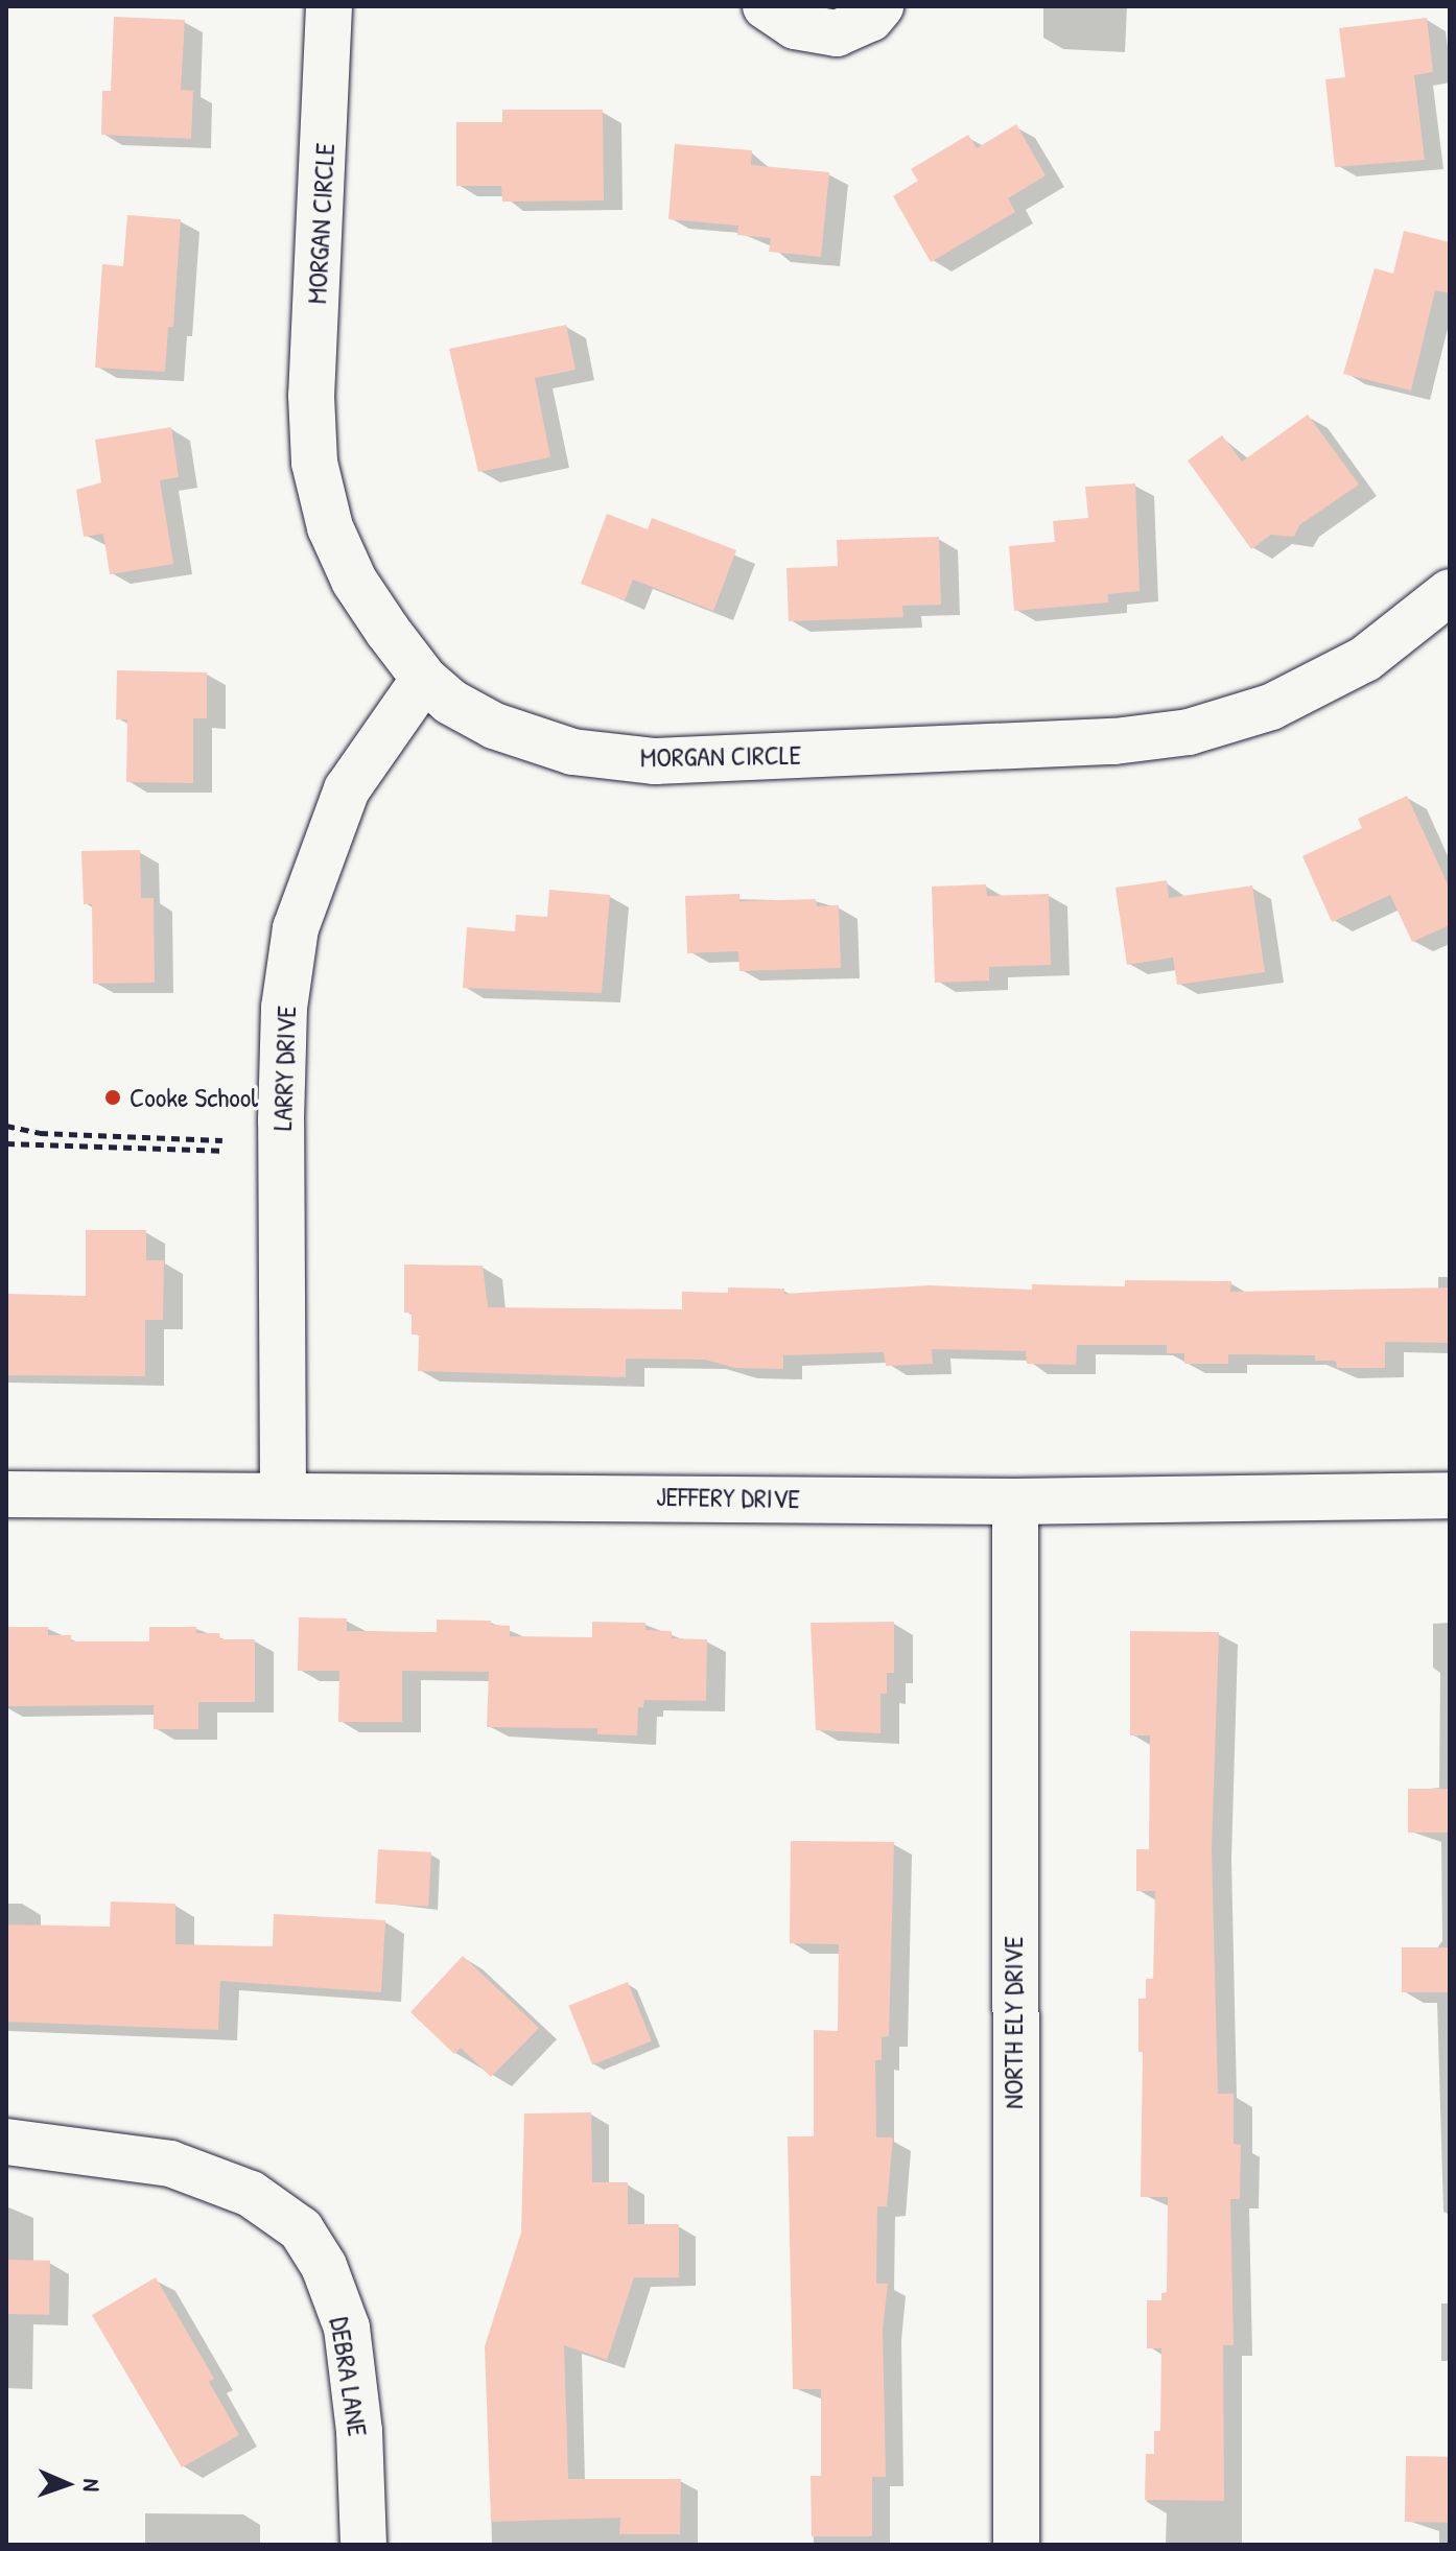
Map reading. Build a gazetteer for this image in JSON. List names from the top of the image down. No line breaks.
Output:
{"streets":{"street":["MORGAN CIRCLE","LARRY DRIVE","JEFFERY DRIVE","NORTH ELY DRIVE","DEBRA LANE"]},"crossings":[["MORGAN CIRCLE","LARRY DRIVE"],["LARRY DRIVE","JEFFERY DRIVE"],["JEFFERY DRIVE","NORTH ELY DRIVE"]],"places":["Cooke School"],"north":"right"}
